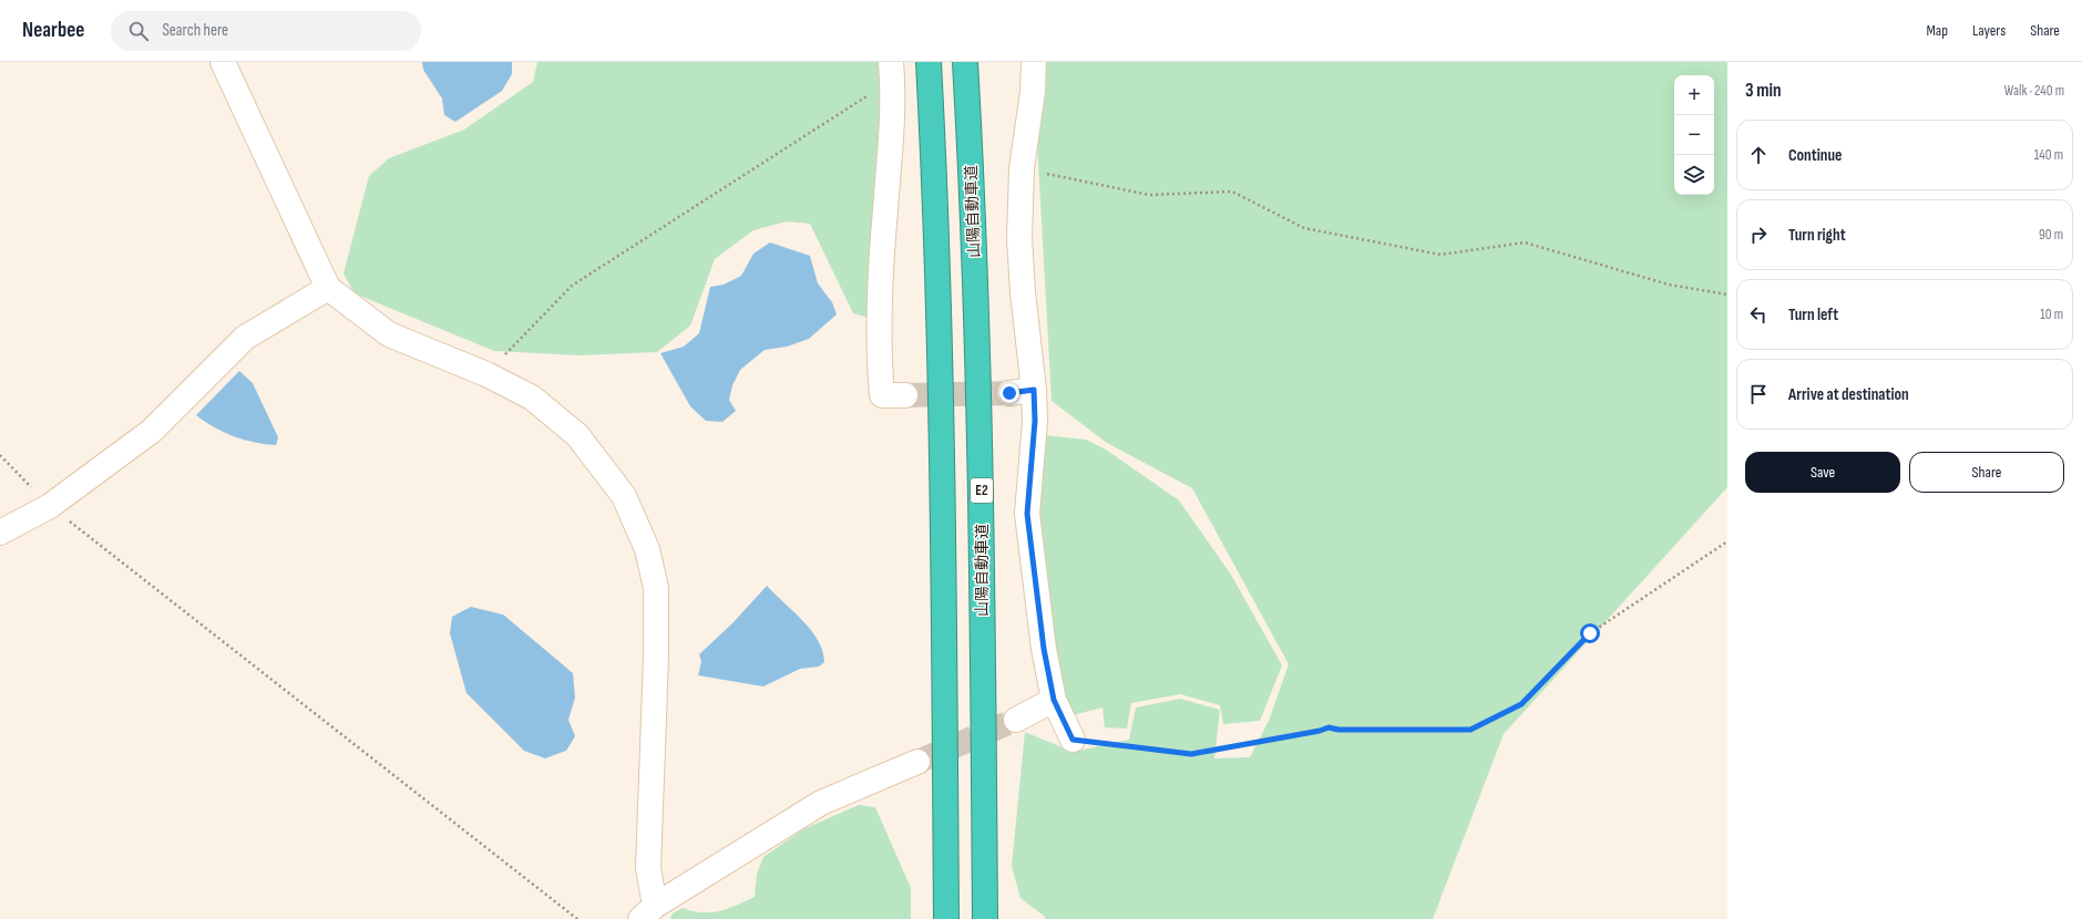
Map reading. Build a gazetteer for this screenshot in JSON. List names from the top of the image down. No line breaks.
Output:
{"streets":{"highway":["山陽自動車道","E2"]},"page":{"header":"Nearbee","search":"Search here","nav":["Map","Layers","Share"],"heading":["3 min","Walk · 240 m"],"map_buttons":["+","−"],"list":[["Continue","140 m"],["Turn right","90 m"],["Turn left","10 m"],"Arrive at destination"],"buttons":["Save","Share"]}}
